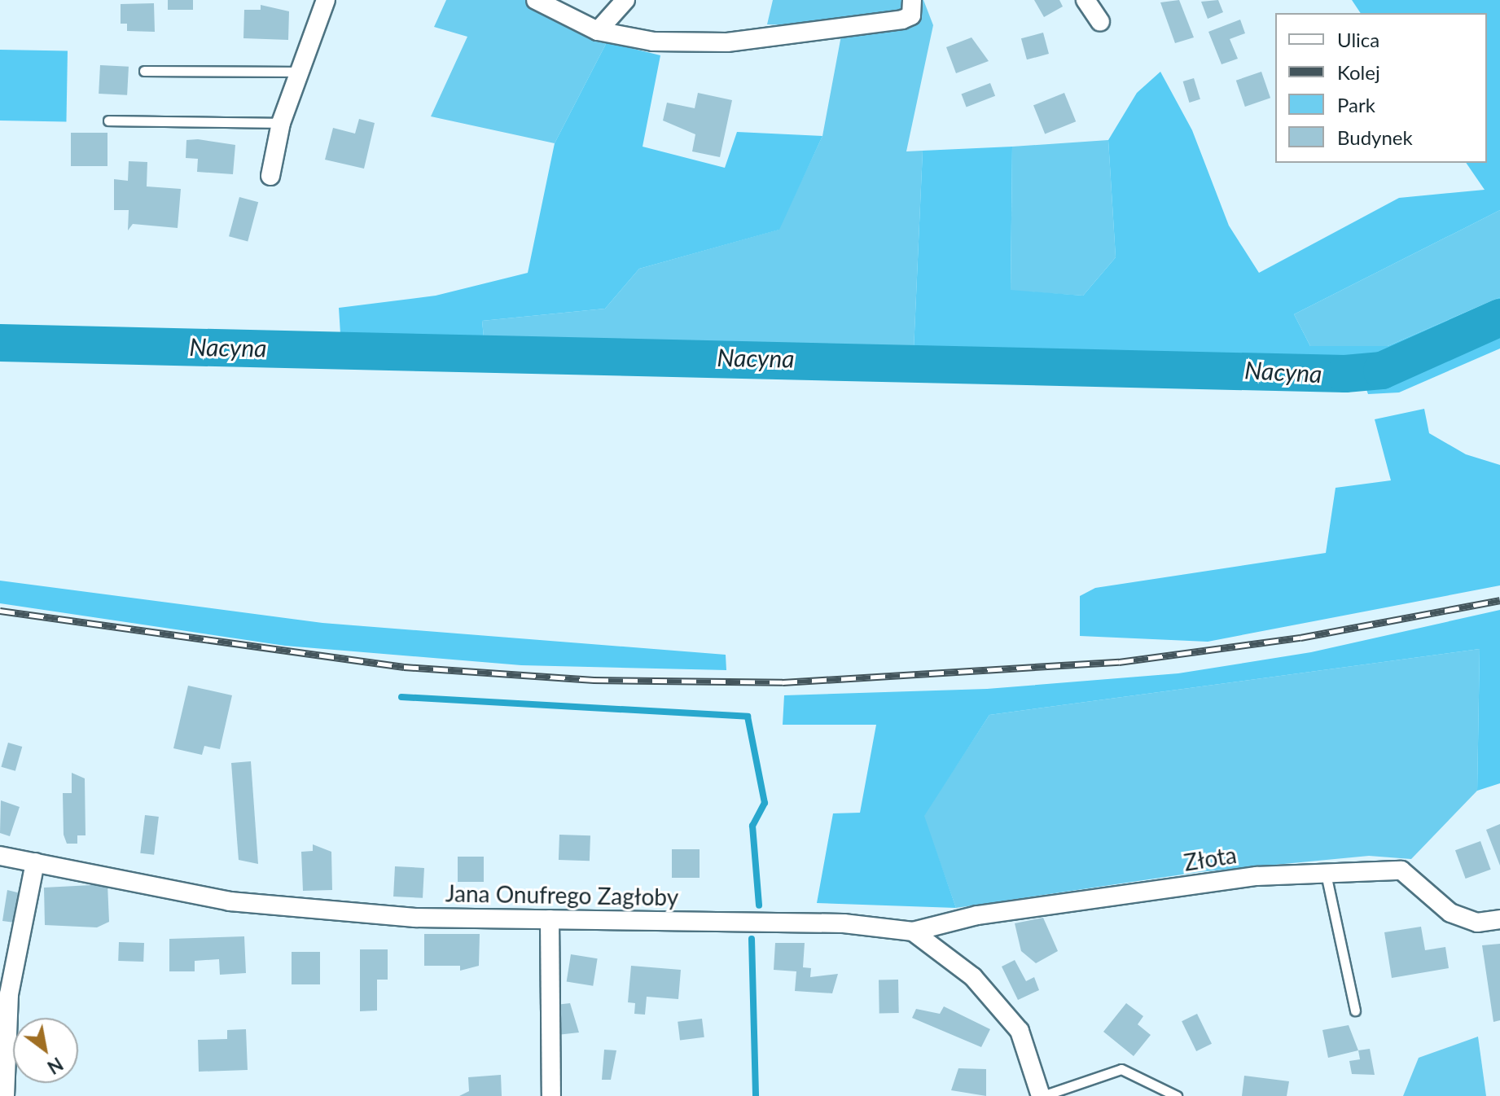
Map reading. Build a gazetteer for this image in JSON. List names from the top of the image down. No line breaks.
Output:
{"streets":{"street":["Złota","Jana Onufrego Zagłoby"]},"crossings":[["Złota","Jana Onufrego Zagłoby"]],"water":["Nacyna"],"legend":["Ulica","Kolej","Park","Budynek"],"north":"bottom right"}
